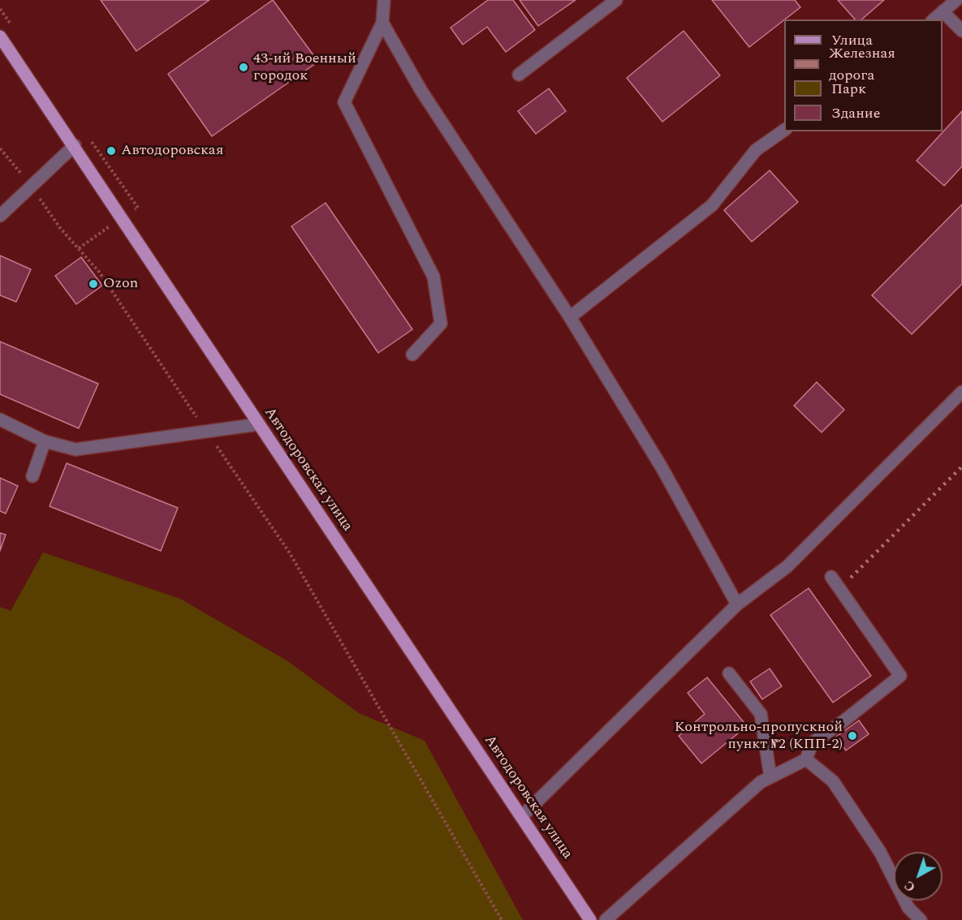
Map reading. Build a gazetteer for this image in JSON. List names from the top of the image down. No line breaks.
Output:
{"streets":{"main road":["Автодоровская улица"]},"places":["43-ий Военный городок","Автодоровская","Ozon","Контрольно-пропускной пункт №2 (КПП-2)"],"legend":["Улица","Железная дорога","Парк","Здание"],"north":"bottom left"}
